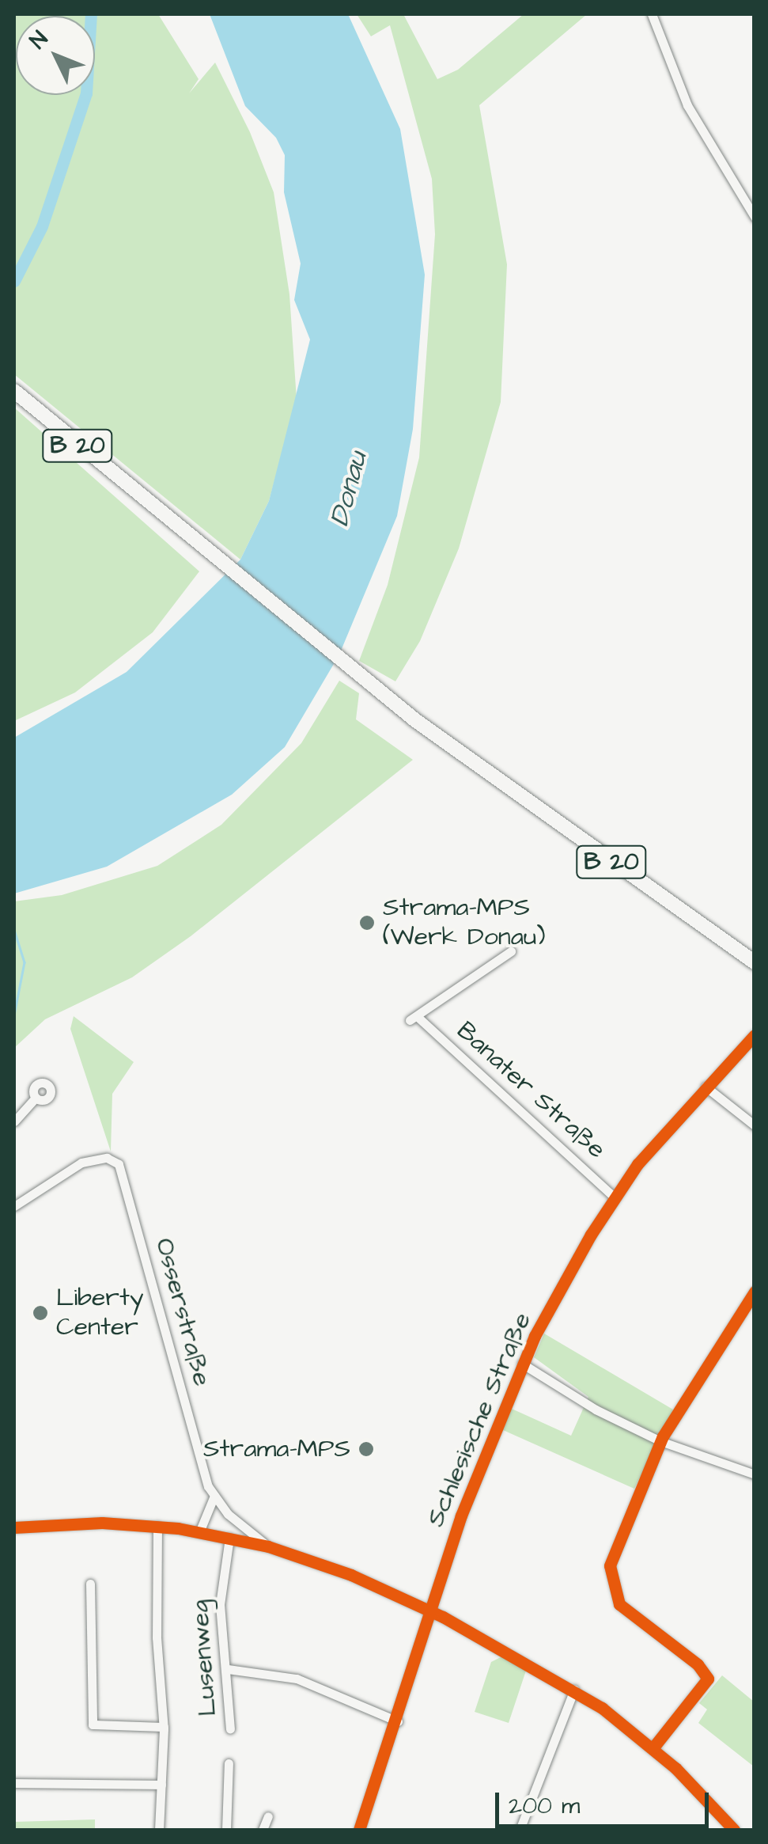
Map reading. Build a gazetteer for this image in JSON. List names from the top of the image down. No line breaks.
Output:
{"streets":{"highway":["B 20"],"street":["Banater Straße","Osserstraße","Schlesische Straße","Lusenweg"]},"crossings":[["Banater Straße","Schlesische Straße"]],"water":["Donau"],"places":["Strama-MPS (Werk Donau)","Liberty Center","Strama-MPS"],"scale_bar":"200 m","north":"top left"}
